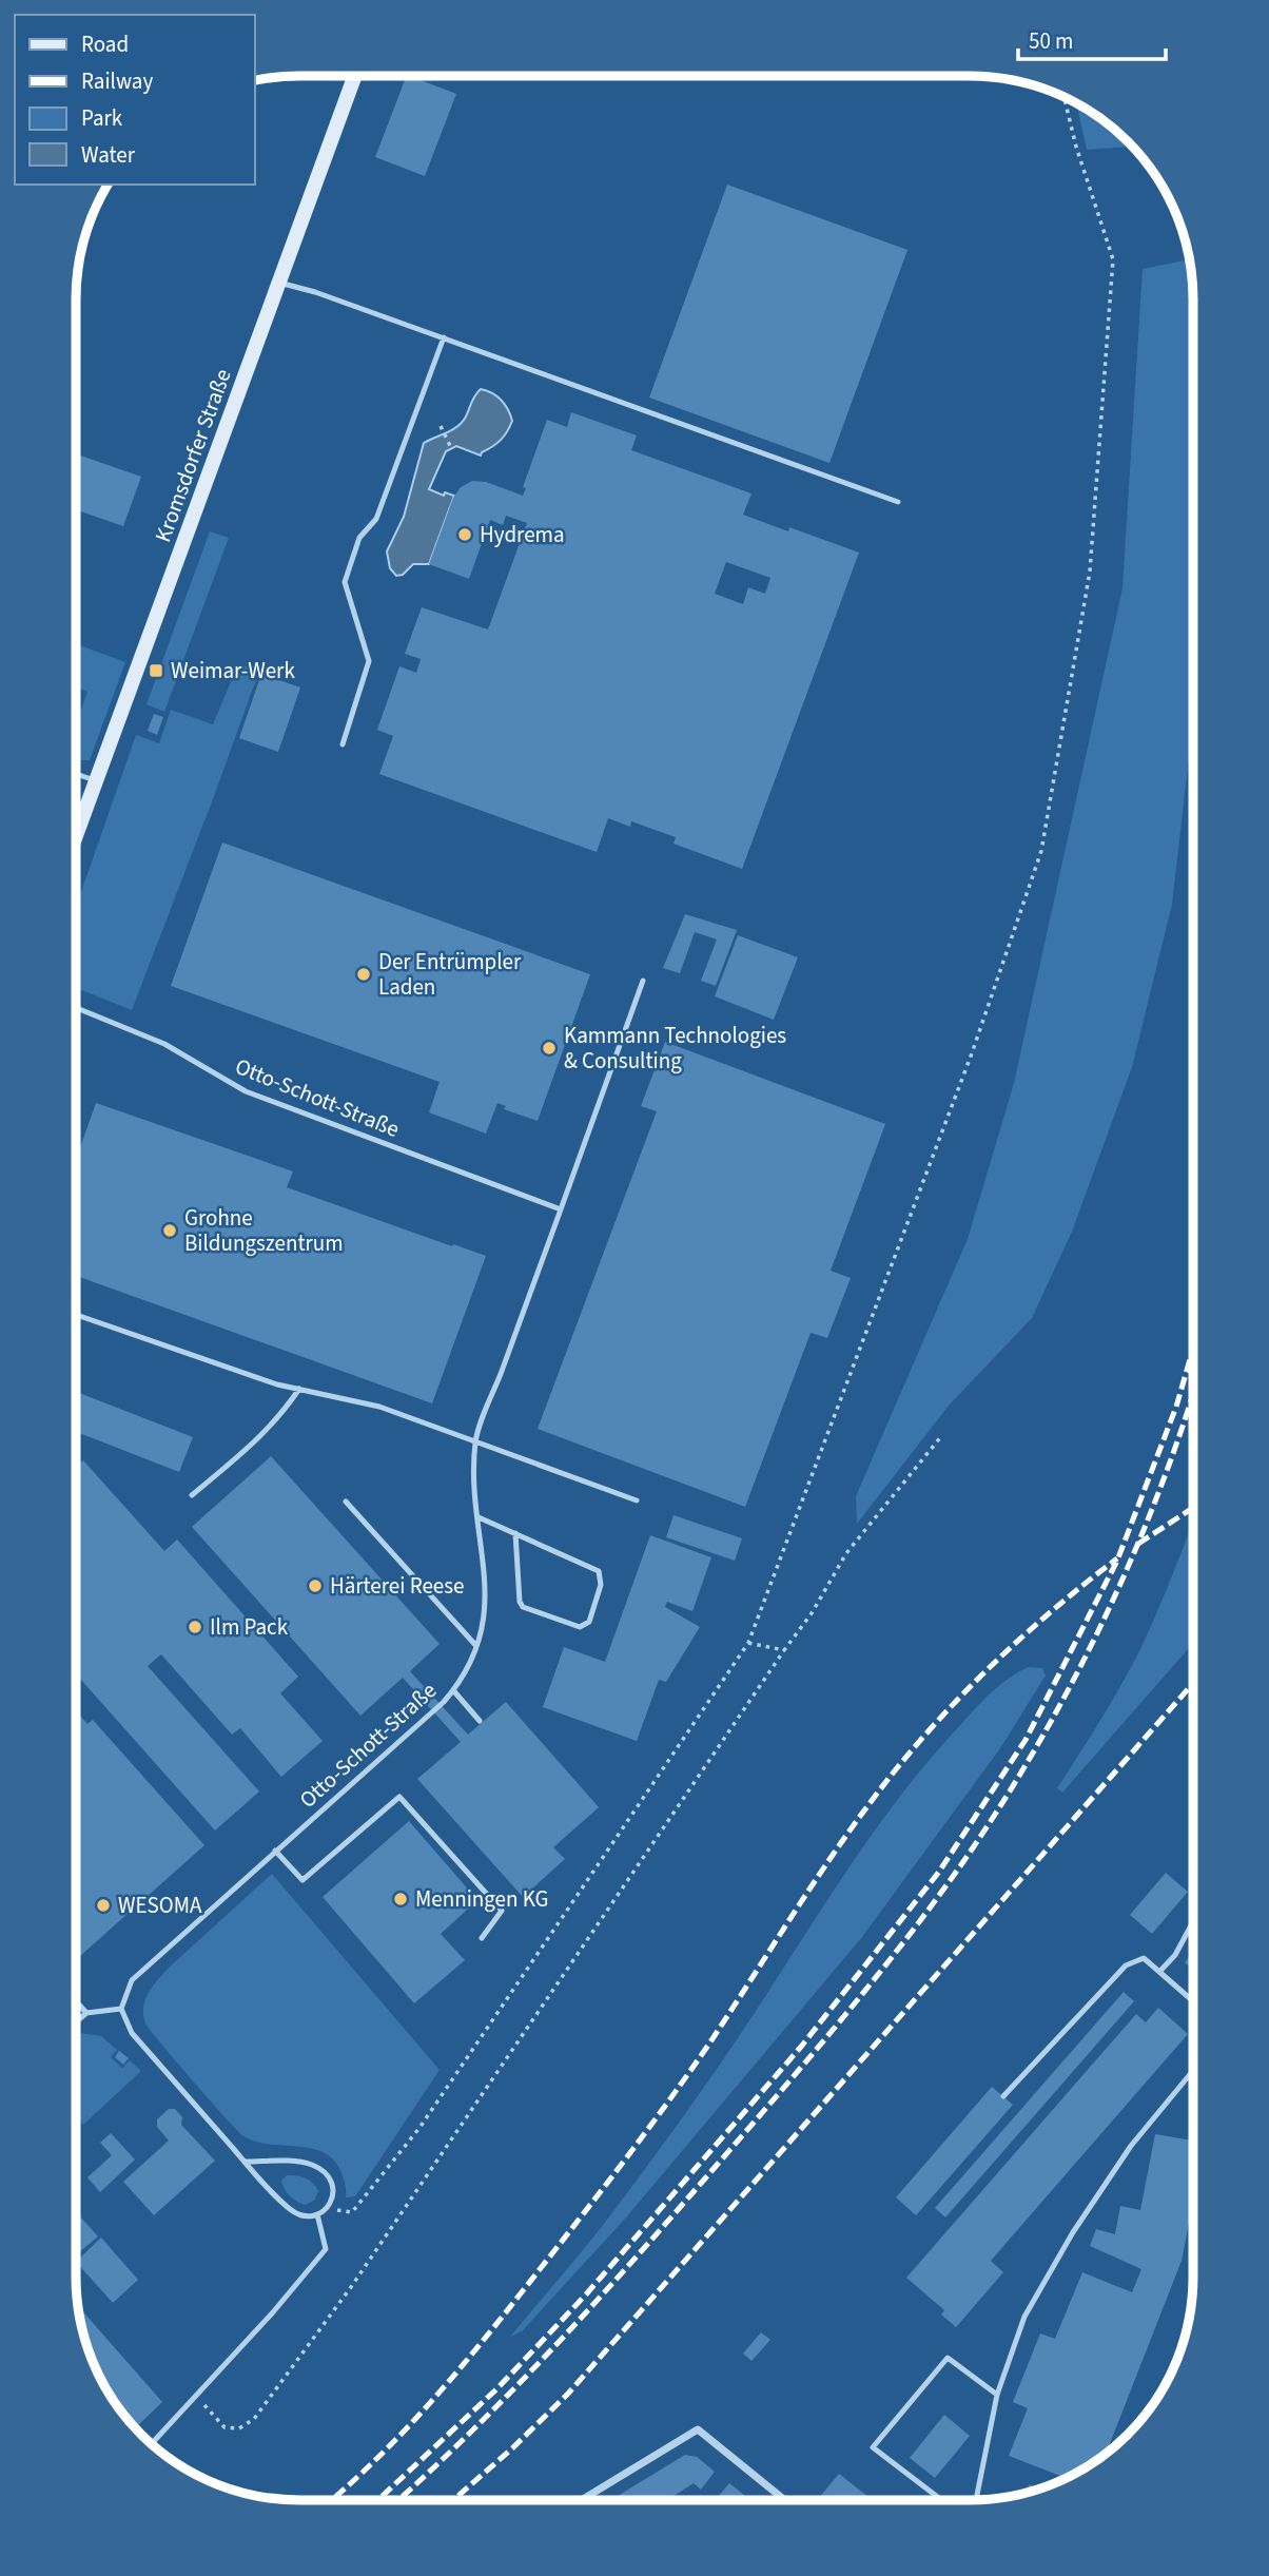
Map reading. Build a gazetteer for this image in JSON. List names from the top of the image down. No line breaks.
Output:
{"streets":{"street":["Kromsdorfer Straße"],"lane":["Otto-Schott-Straße"]},"places":{"other":["Hydrema","Der Entrümpler Laden","Kammann Technologies & Consulting","Grohne Bildungszentrum","Härterei Reese","Ilm Pack","Menningen KG","WESOMA"],"transit":["Weimar-Werk"]},"legend":["Road","Railway","Park","Water"],"scale_bar":"50 m"}
